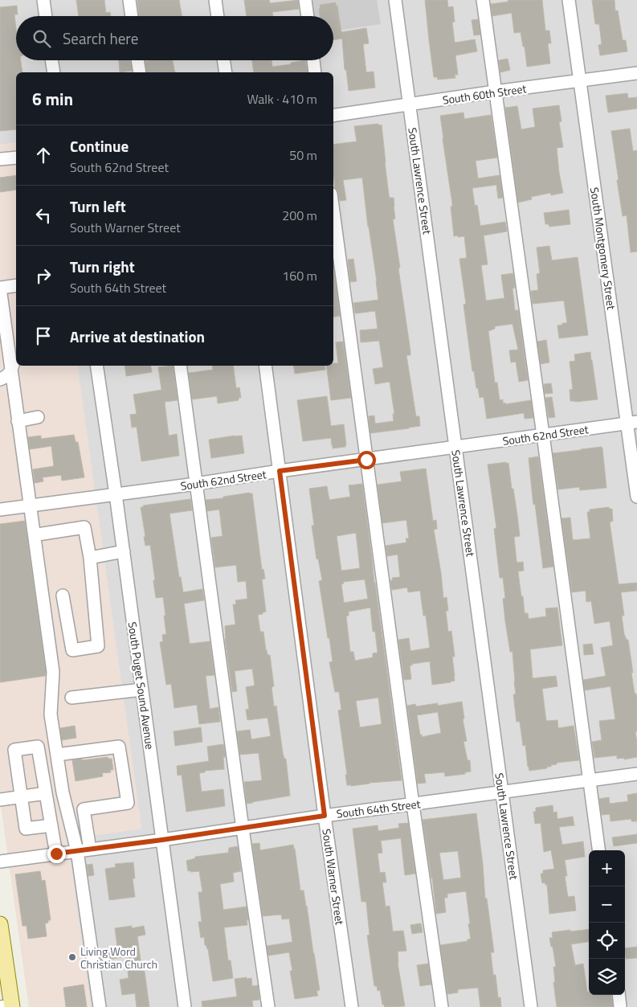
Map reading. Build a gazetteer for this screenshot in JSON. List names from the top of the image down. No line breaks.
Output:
{"streets":{"street":["South 60th Street","South Lawrence Street","South Montgomery Street","South 62nd Street","South Puget Sound Avenue","South 64th Street","South Warner Street"]},"crossings":[["South 60th Street","South Lawrence Street"],["South 60th Street","South Montgomery Street"],["South Lawrence Street","South 62nd Street"],["South Lawrence Street","South 64th Street"],["South Montgomery Street","South 62nd Street"],["South 62nd Street","South Puget Sound Avenue"],["South 62nd Street","South Warner Street"],["South Puget Sound Avenue","South 64th Street"],["South 64th Street","South Warner Street"]],"places":["Living Word Christian Church"],"page":{"search":"Search here","heading":["6 min","Walk · 410 m"],"list":[["Continue","South 62nd Street","50 m"],["Turn left","South Warner Street","200 m"],["Turn right","South 64th Street","160 m"],"Arrive at destination"],"map_buttons":["+","−"]}}
